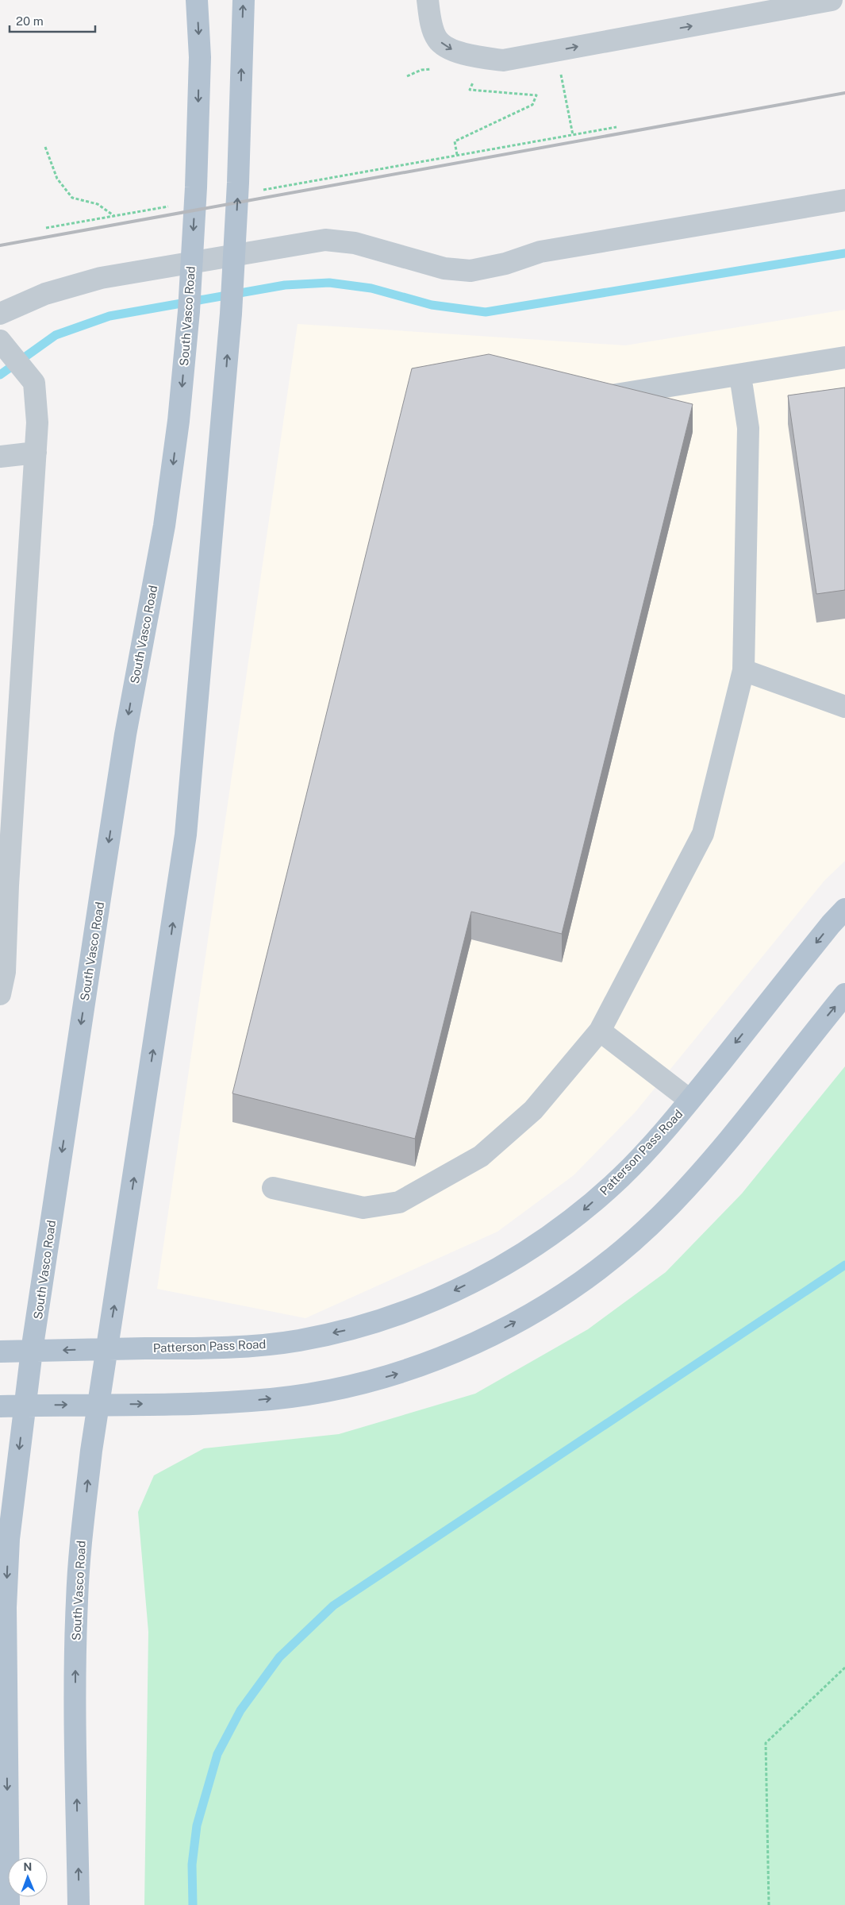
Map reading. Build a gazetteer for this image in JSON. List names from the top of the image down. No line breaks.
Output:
{"streets":{"main road":["South Vasco Road","Patterson Pass Road"]},"crossings":[["South Vasco Road","Patterson Pass Road"]],"scale_bar":"20 m","north":"top"}
